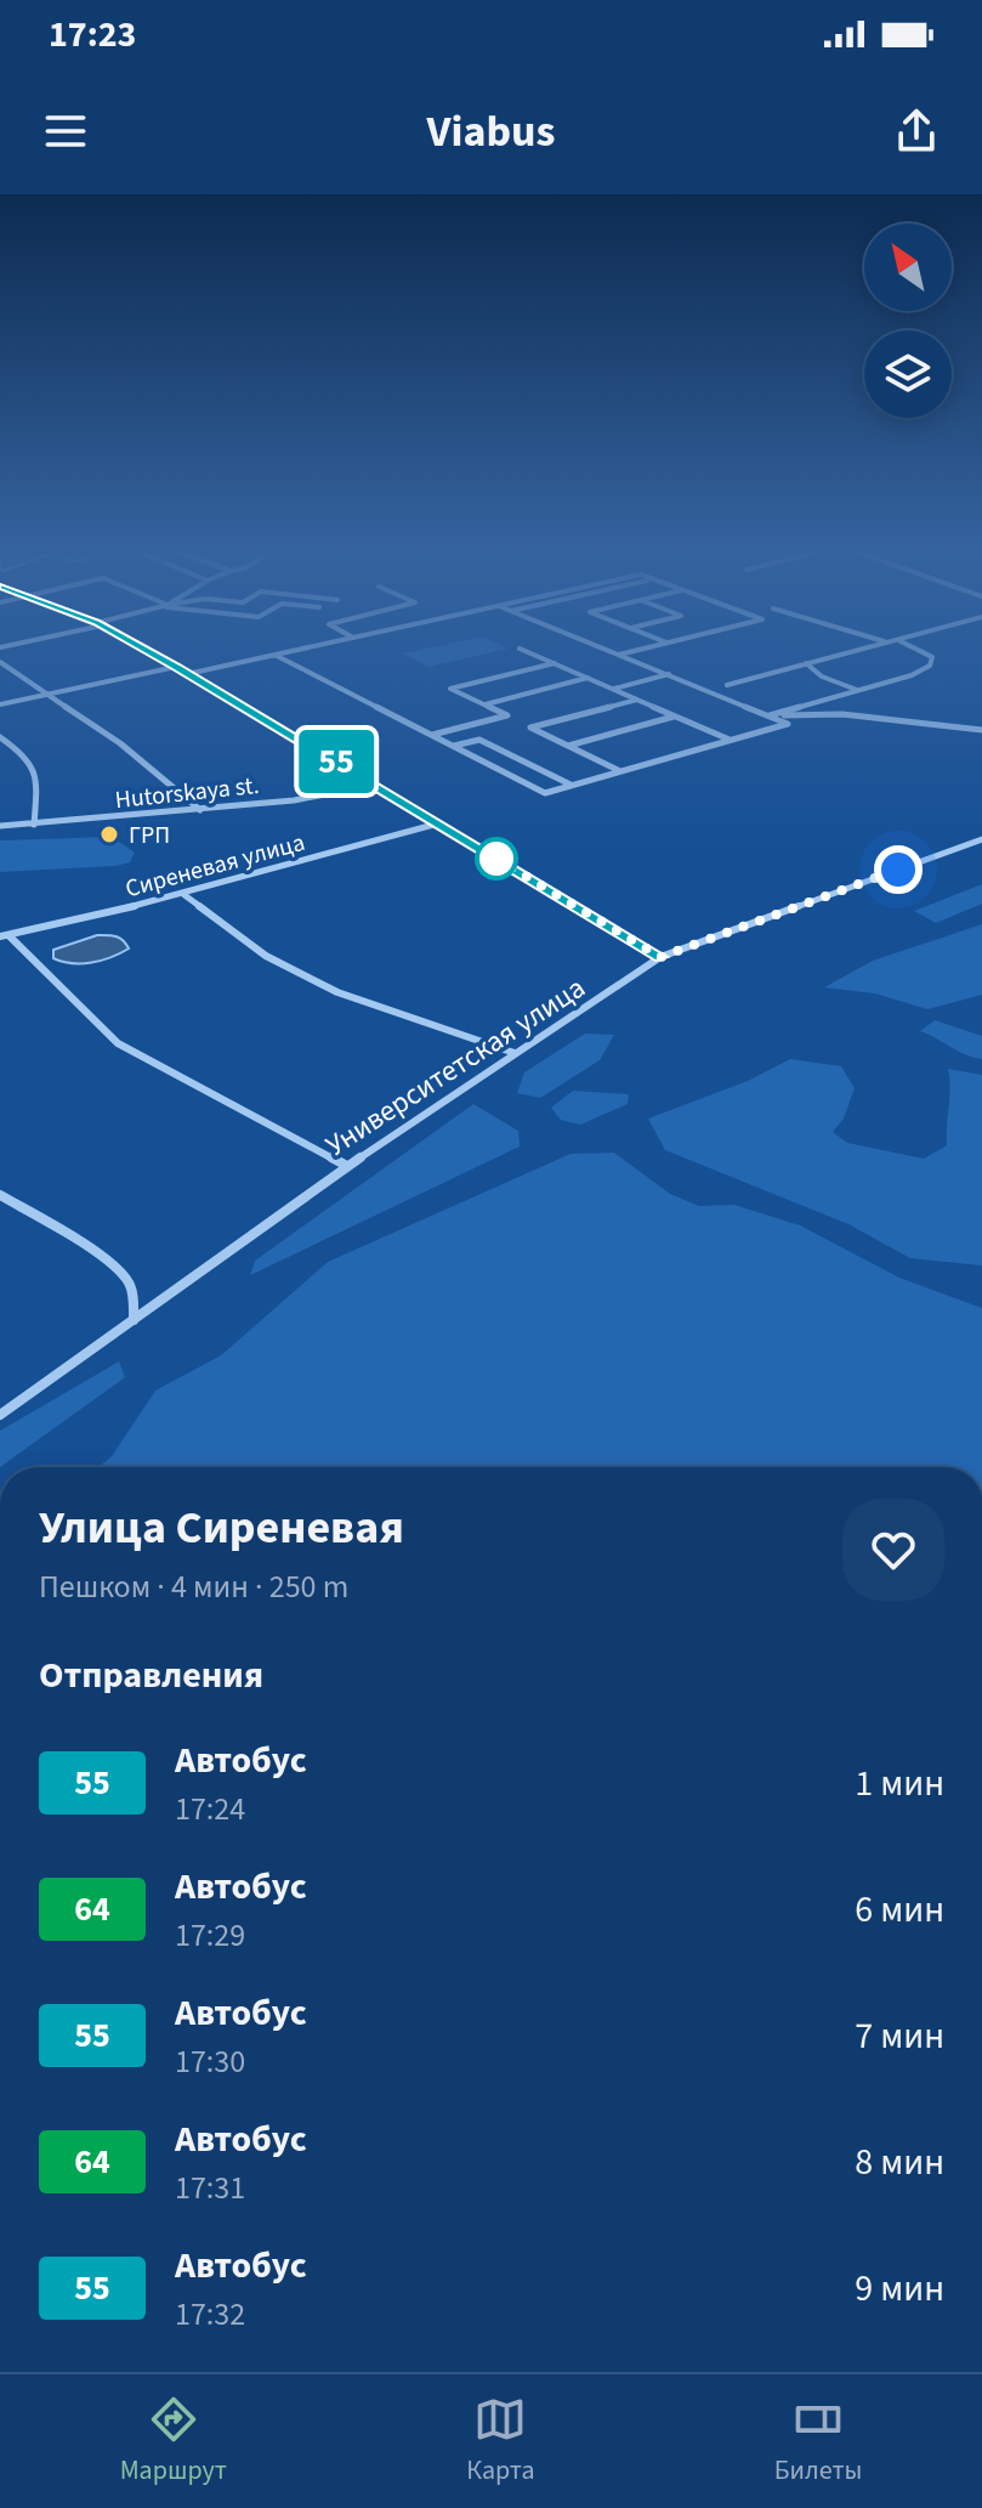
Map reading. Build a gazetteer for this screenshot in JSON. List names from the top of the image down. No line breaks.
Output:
{"streets":{"street":["Hutorskaya st.","Сиреневая улица","Университетская улица"]},"places":["ГРП"],"lines":["bus line 55"],"north":"top left","page":{"status":"17:23","header":"Viabus","on_map":"55","heading":[["Улица Сиреневая","Пешком · 4 мин · 250 m"],"Отправления"],"list":[{"mark":"55","name":"Автобус","note":"17:24","value":"1 мин"},{"mark":"64","name":"Автобус","note":"17:29","value":"6 мин"},{"mark":"55","name":"Автобус","note":"17:30","value":"7 мин"},{"mark":"64","name":"Автобус","note":"17:31","value":"8 мин"},{"mark":"55","name":"Автобус","note":"17:32","value":"9 мин"}],"tabs":["Маршрут","Карта","Билеты"]}}
